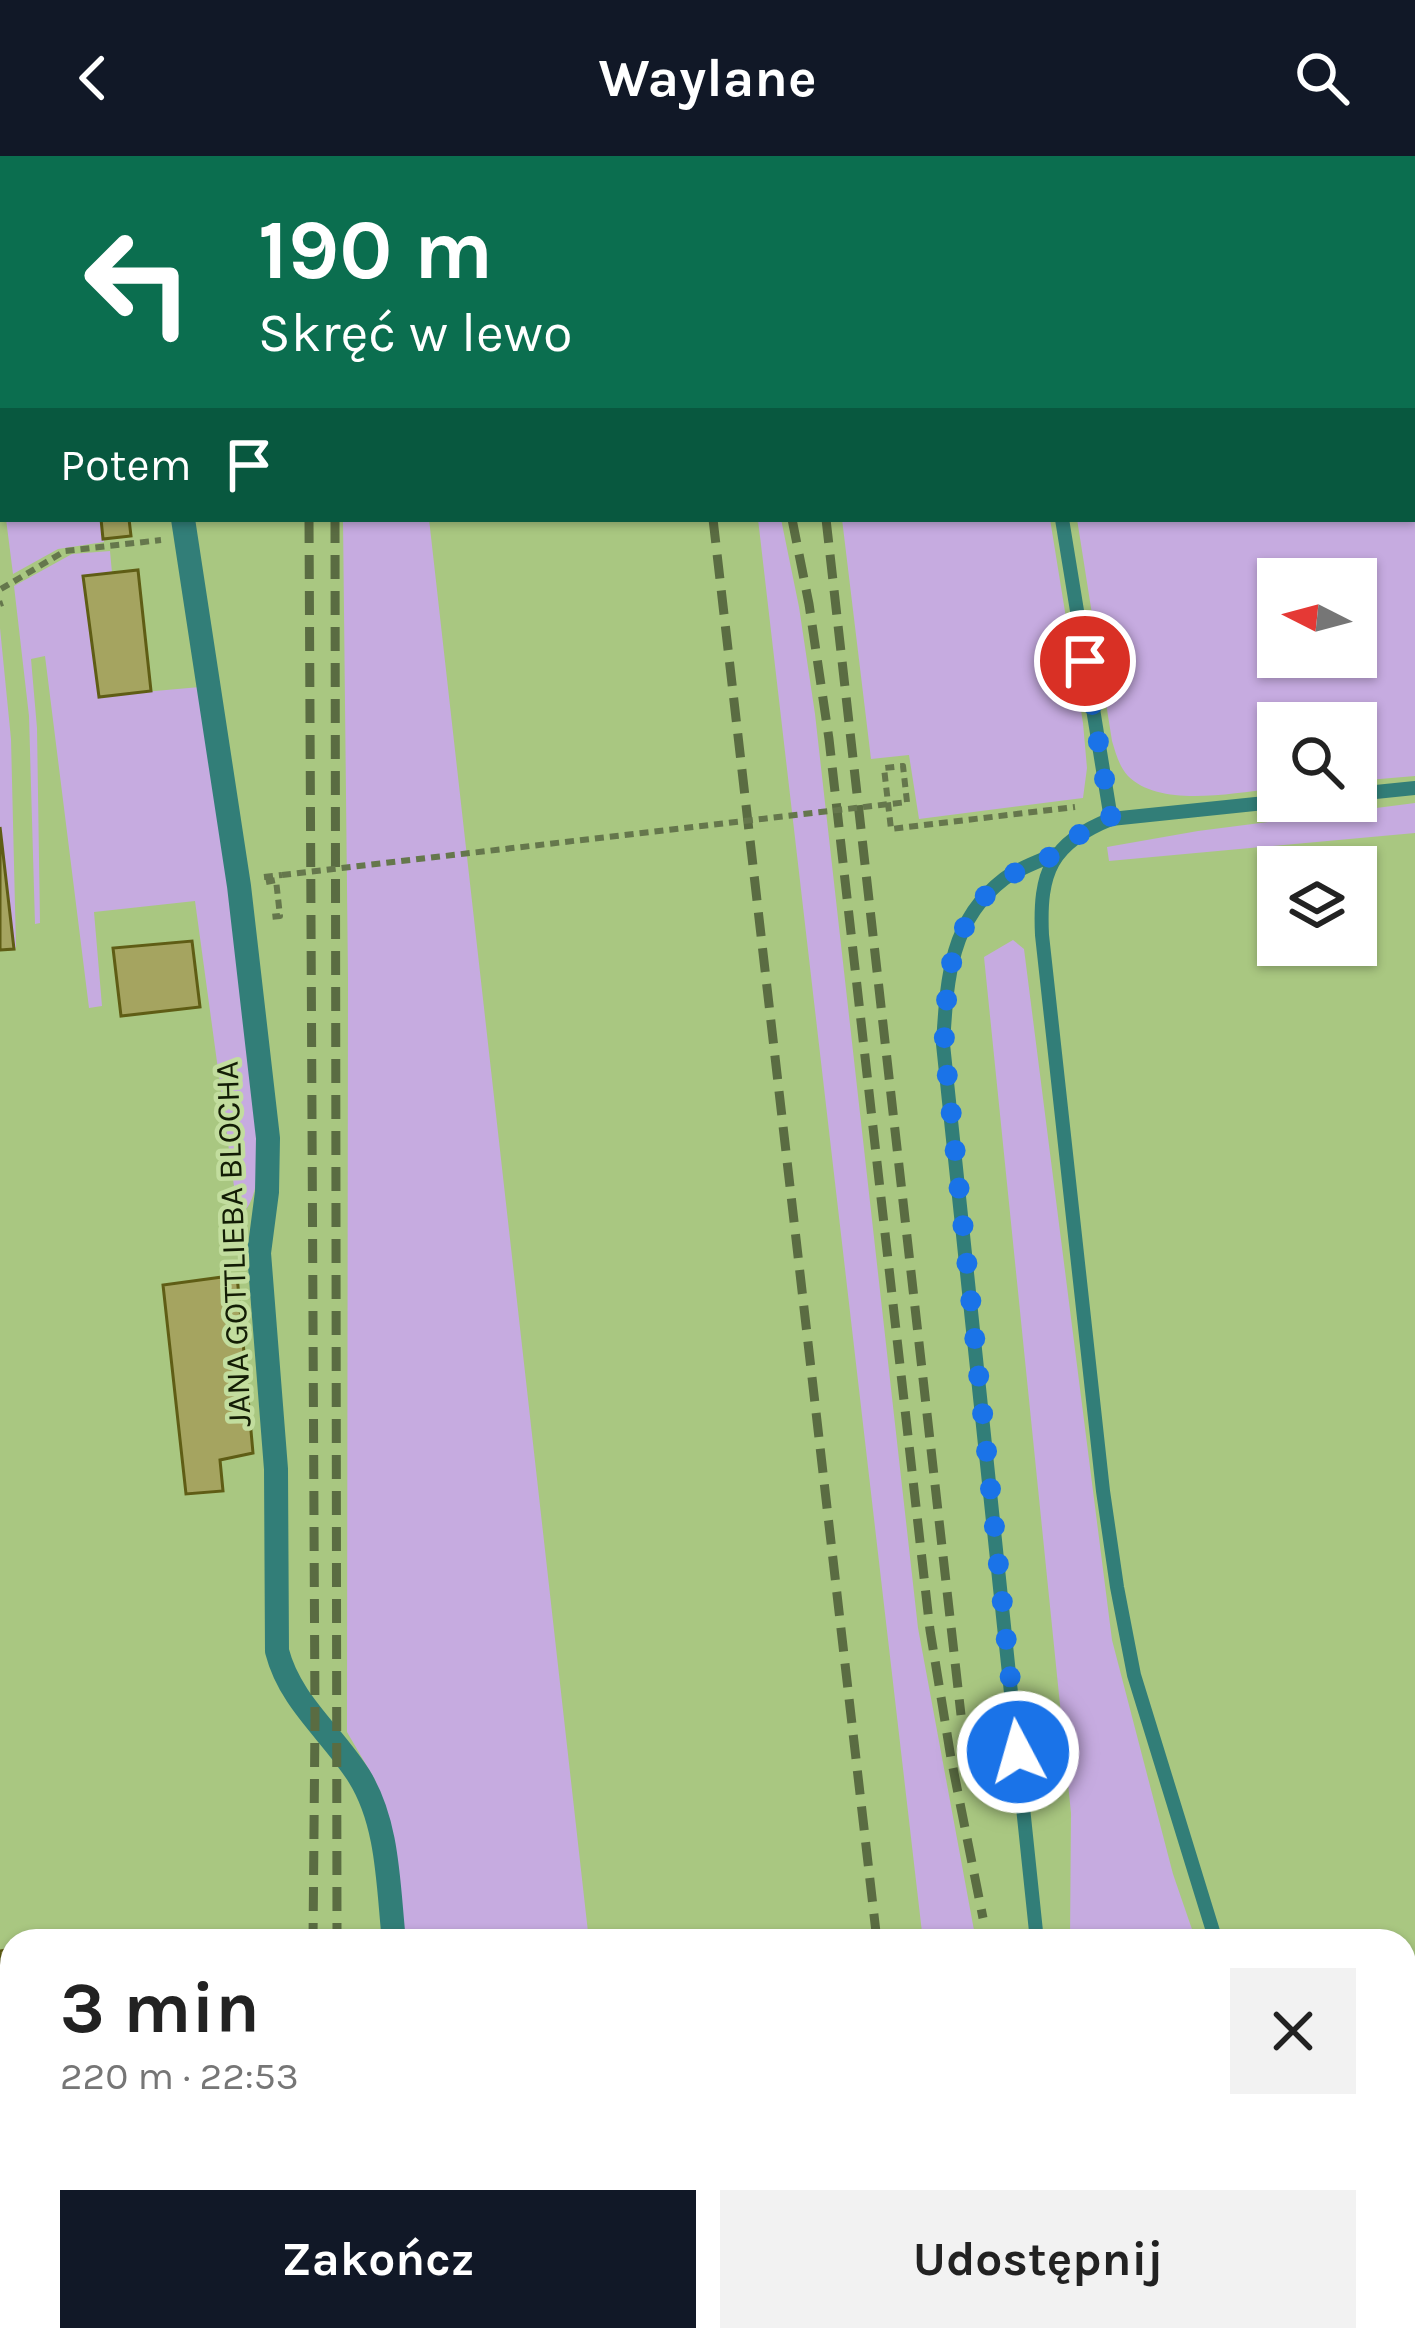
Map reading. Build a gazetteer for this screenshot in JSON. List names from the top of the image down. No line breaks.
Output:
{"streets":{"street":["JANA GOTTLIEBA BLOCHA"]},"north":"left","page":{"header":"Waylane","turn":["190 m","Skręć w lewo"],"then":"Potem","heading":["3 min","220 m · 22:53"],"buttons":["Zakończ","Udostępnij"]}}
